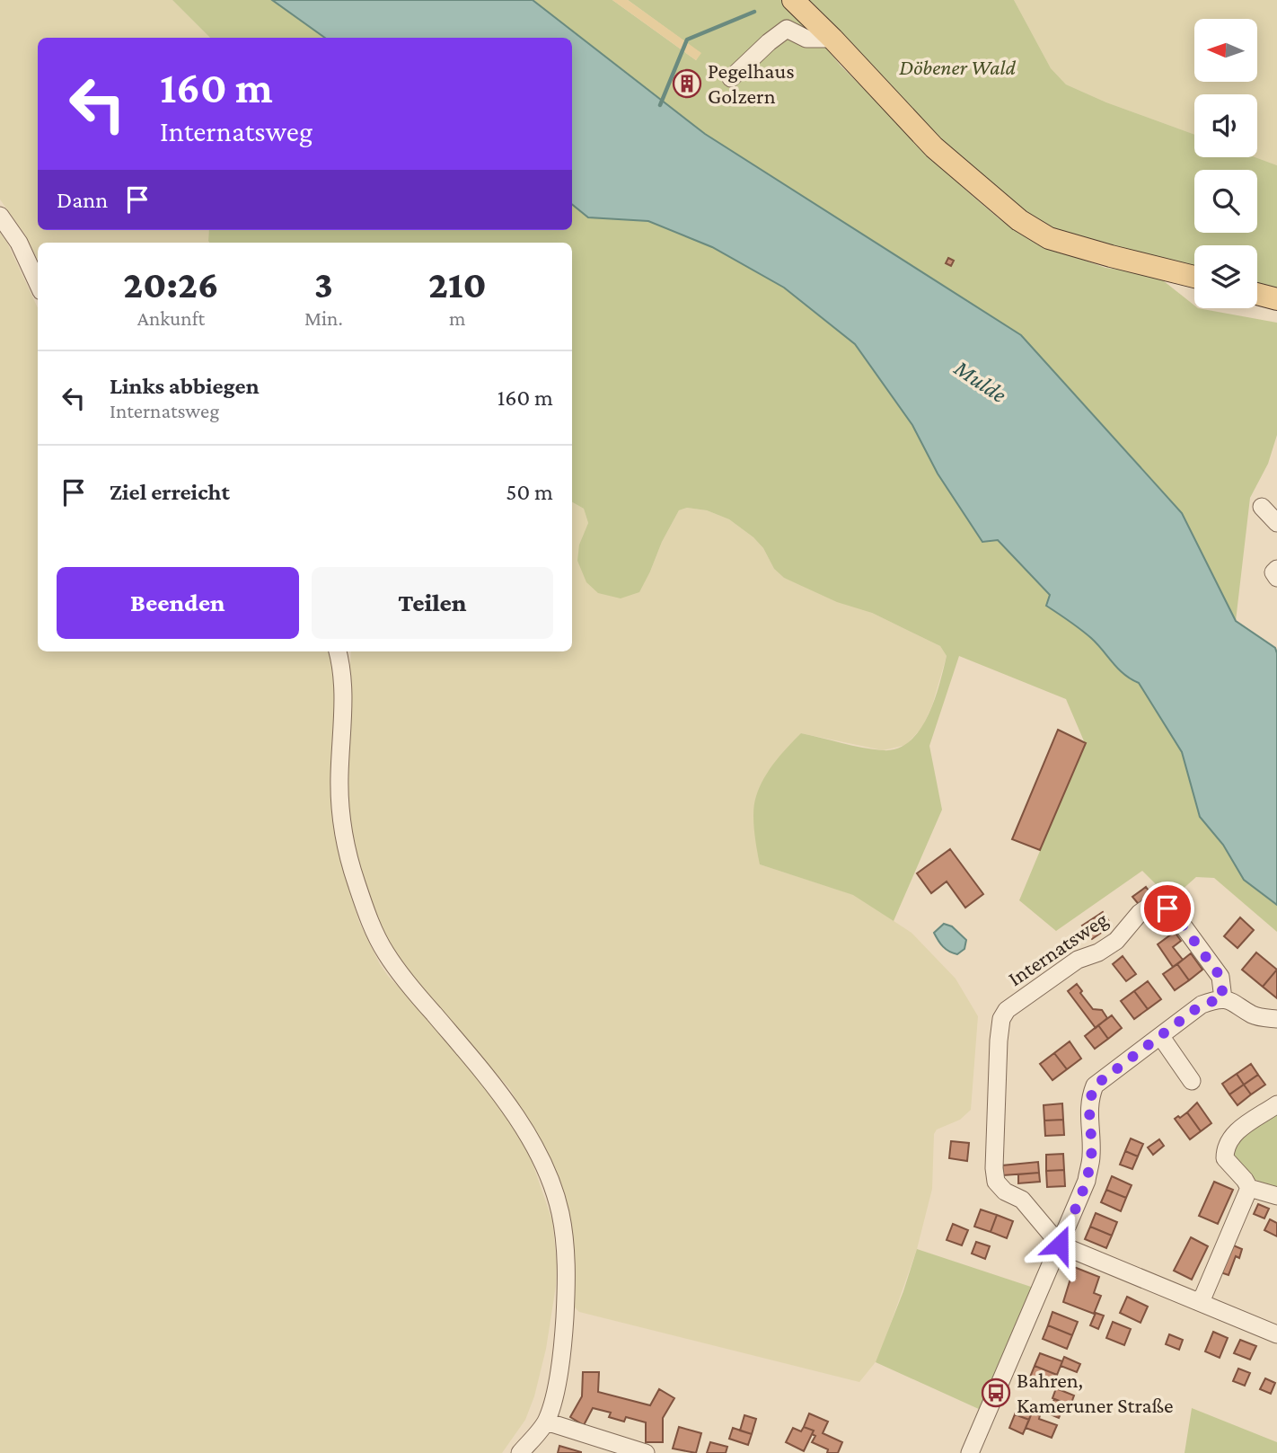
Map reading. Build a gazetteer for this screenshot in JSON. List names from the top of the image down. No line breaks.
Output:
{"streets":{"street":["Internatsweg"]},"water":["Mulde"],"parks":["Döbener Wald"],"places":{"building":["Pegelhaus Golzern"],"bus stop":["Bahren, Kameruner Straße"]},"north":"left","page":{"turn":["160 m","Internatsweg"],"then":"Dann","eta":["20:26","Ankunft","3","Min.","210","m"],"list":[{"name":"Links abbiegen","note":"Internatsweg","value":"160 m"},{"name":"Ziel erreicht","value":"50 m"}],"buttons":["Beenden","Teilen"]}}
